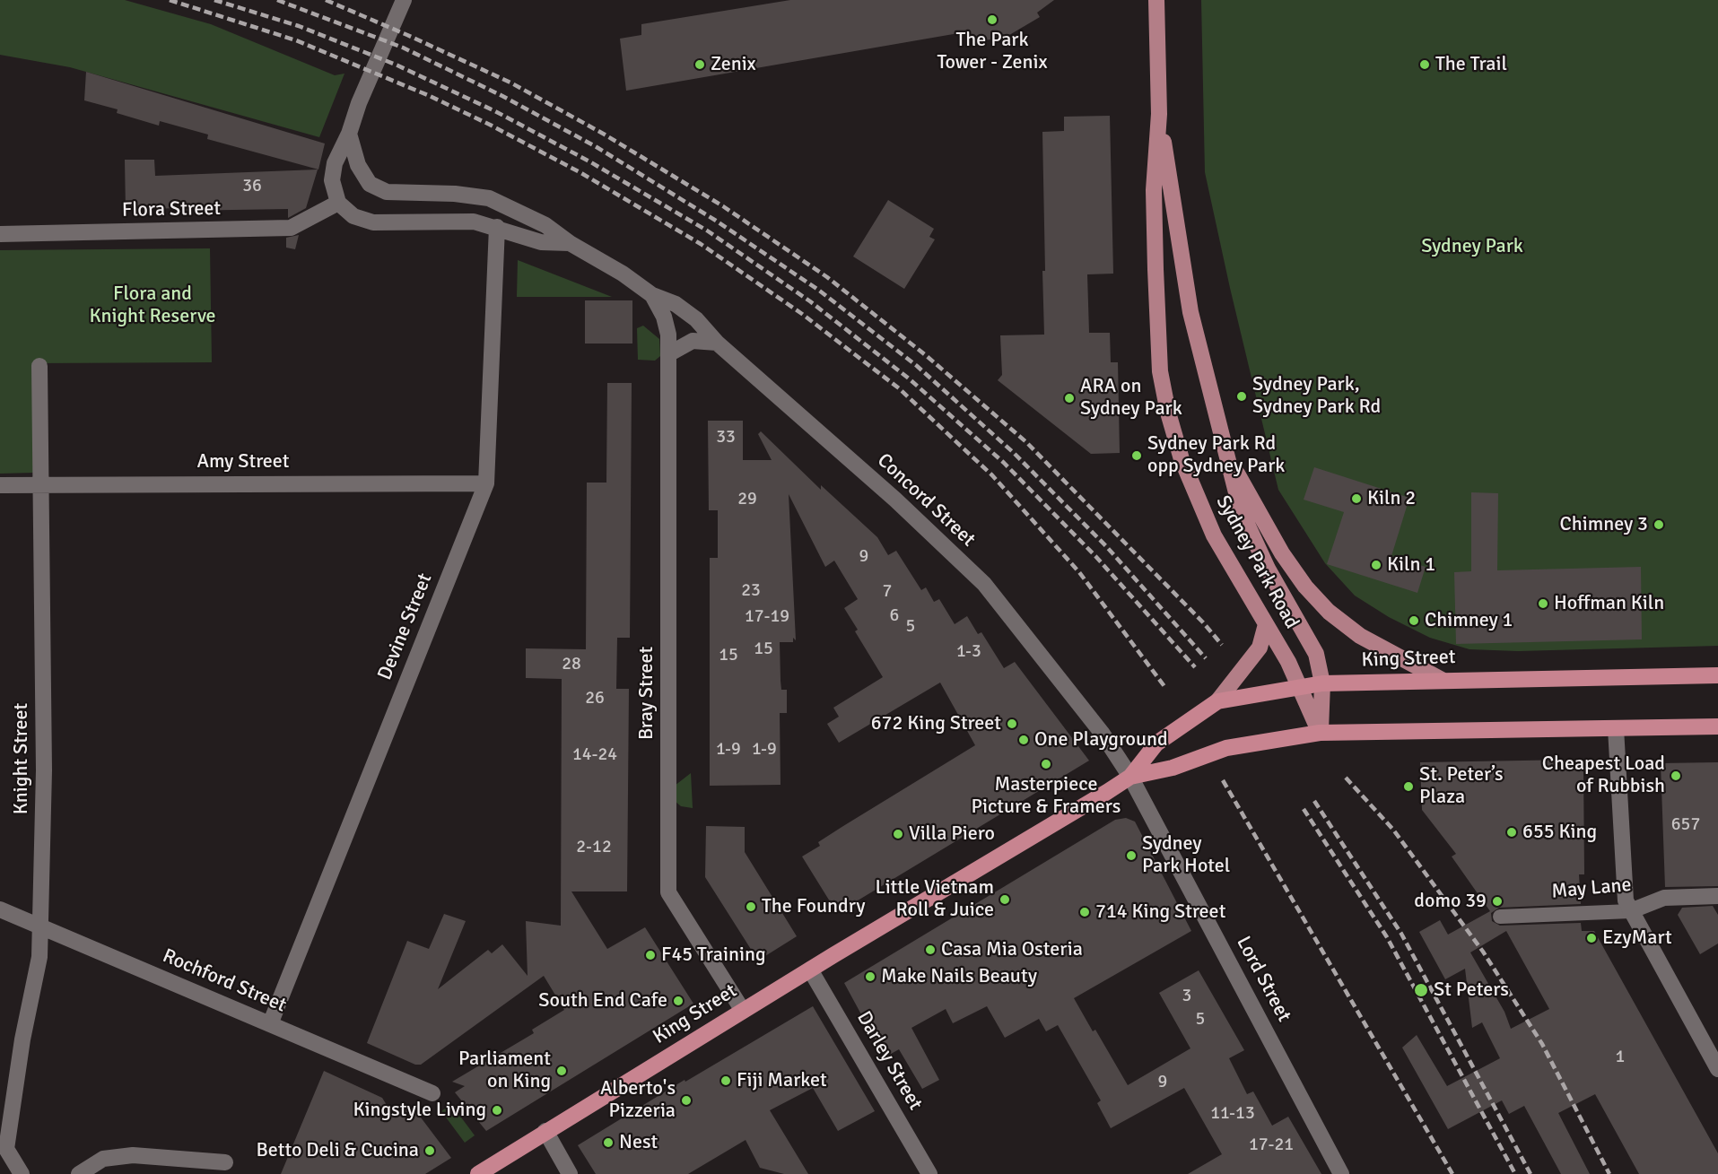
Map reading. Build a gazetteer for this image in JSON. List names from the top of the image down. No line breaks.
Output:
{"streets":{"highway":["King Street"],"main road":["Sydney Park Road"],"street":["Flora Street","Amy Street","Concord Street","Devine Street","Bray Street","Knight Street","May Lane","Lord Street","Rochford Street","Darley Street"]},"crossings":[["Amy Street","Devine Street"],["Amy Street","Knight Street"],["Concord Street","King Street"],["Concord Street","Bray Street"],["Concord Street","Lord Street"],["Sydney Park Road","King Street"],["Devine Street","Rochford Street"],["King Street","Bray Street"],["King Street","Lord Street"],["King Street","Darley Street"],["Knight Street","Rochford Street"]],"parks":["Sydney Park","Flora and Knight Reserve"],"places":["The Park Tower - Zenix","Zenix","The Trail","Sydney Park, Sydney Park Rd","ARA on Sydney Park","Sydney Park Rd opp Sydney Park","Kiln 2","Chimney 3","Kiln 1","Hoffman Kiln","Chimney 1","672 King Street","One Playground","Masterpiece Picture & Framers","Cheapest Load of Rubbish","St. Peter’s Plaza","655 King","Villa Piero","Sydney Park Hotel","Little Vietnam Roll & Juice","domo 39","The Foundry","714 King Street","EzyMart","Casa Mia Osteria","F45 Training","Make Nails Beauty","St Peters","South End Cafe","Parliament on King","Fiji Market","Alberto's Pizzeria","Kingstyle Living","Nest","Betto Deli & Cucina"],"house_numbers":["36","33","29","9","23","7","6","17-19","5","15","1-3","15","28","26","1-9","1-9","14-24","657","2-12","3","5","1","9","11-13","17-21"]}
